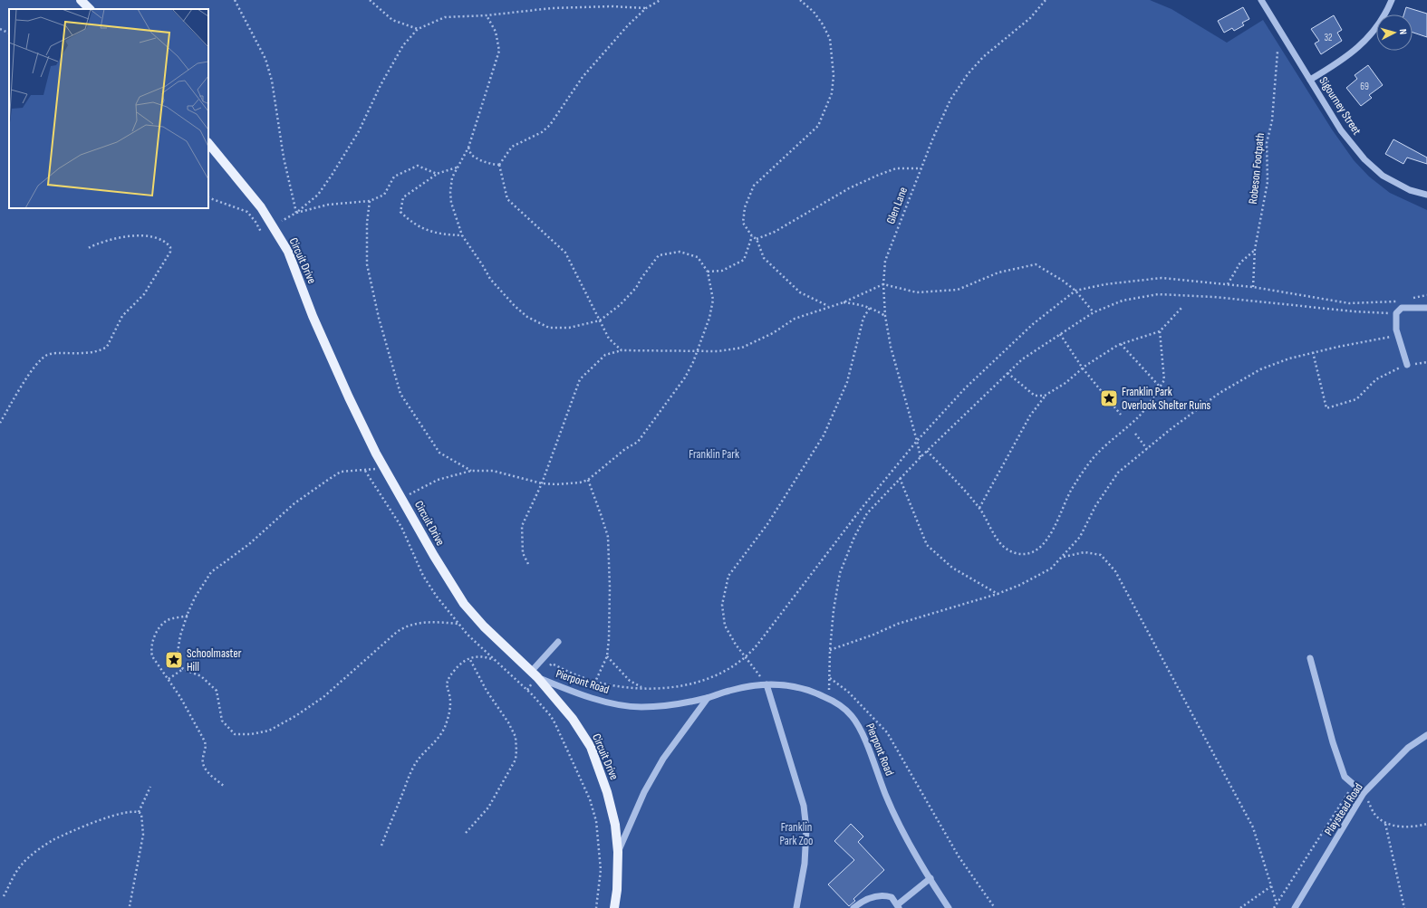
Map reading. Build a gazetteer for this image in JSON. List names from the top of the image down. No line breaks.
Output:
{"streets":{"main road":["Circuit Drive"],"street":["Sigourney Street","Pierpont Road","Playstead Road"],"path":["Robeson Footpath","Glen Lane"]},"crossings":[["Circuit Drive","Pierpont Road"]],"parks":["Franklin Park","Franklin Park Zoo"],"places":{"place":["Franklin Park Overlook Shelter Ruins","Schoolmaster Hill"]},"house_numbers":["32","69"],"north":"right"}
